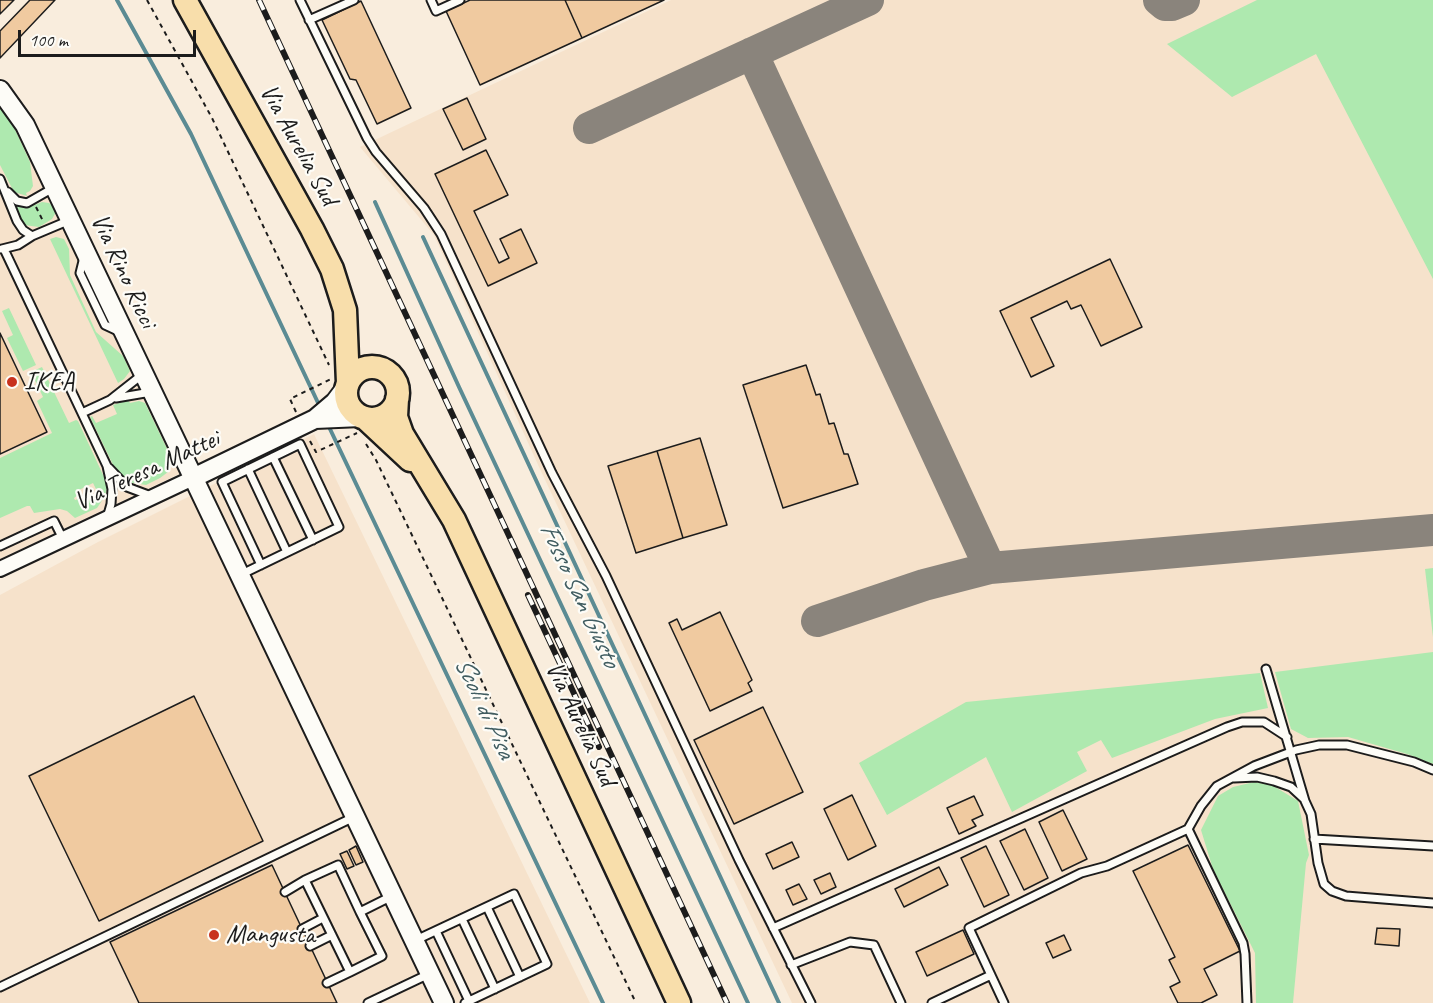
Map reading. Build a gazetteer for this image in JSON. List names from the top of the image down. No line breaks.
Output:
{"streets":{"main road":["Via Aurelia Sud"],"street":["Via Rino Ricci","Via Teresa Mattei"]},"crossings":[["Via Rino Ricci","Via Teresa Mattei"]],"water":["Fosso San Giusto","Scoli di Pisa"],"places":["IKEA","Mangusta"],"scale_bar":"100 m"}
